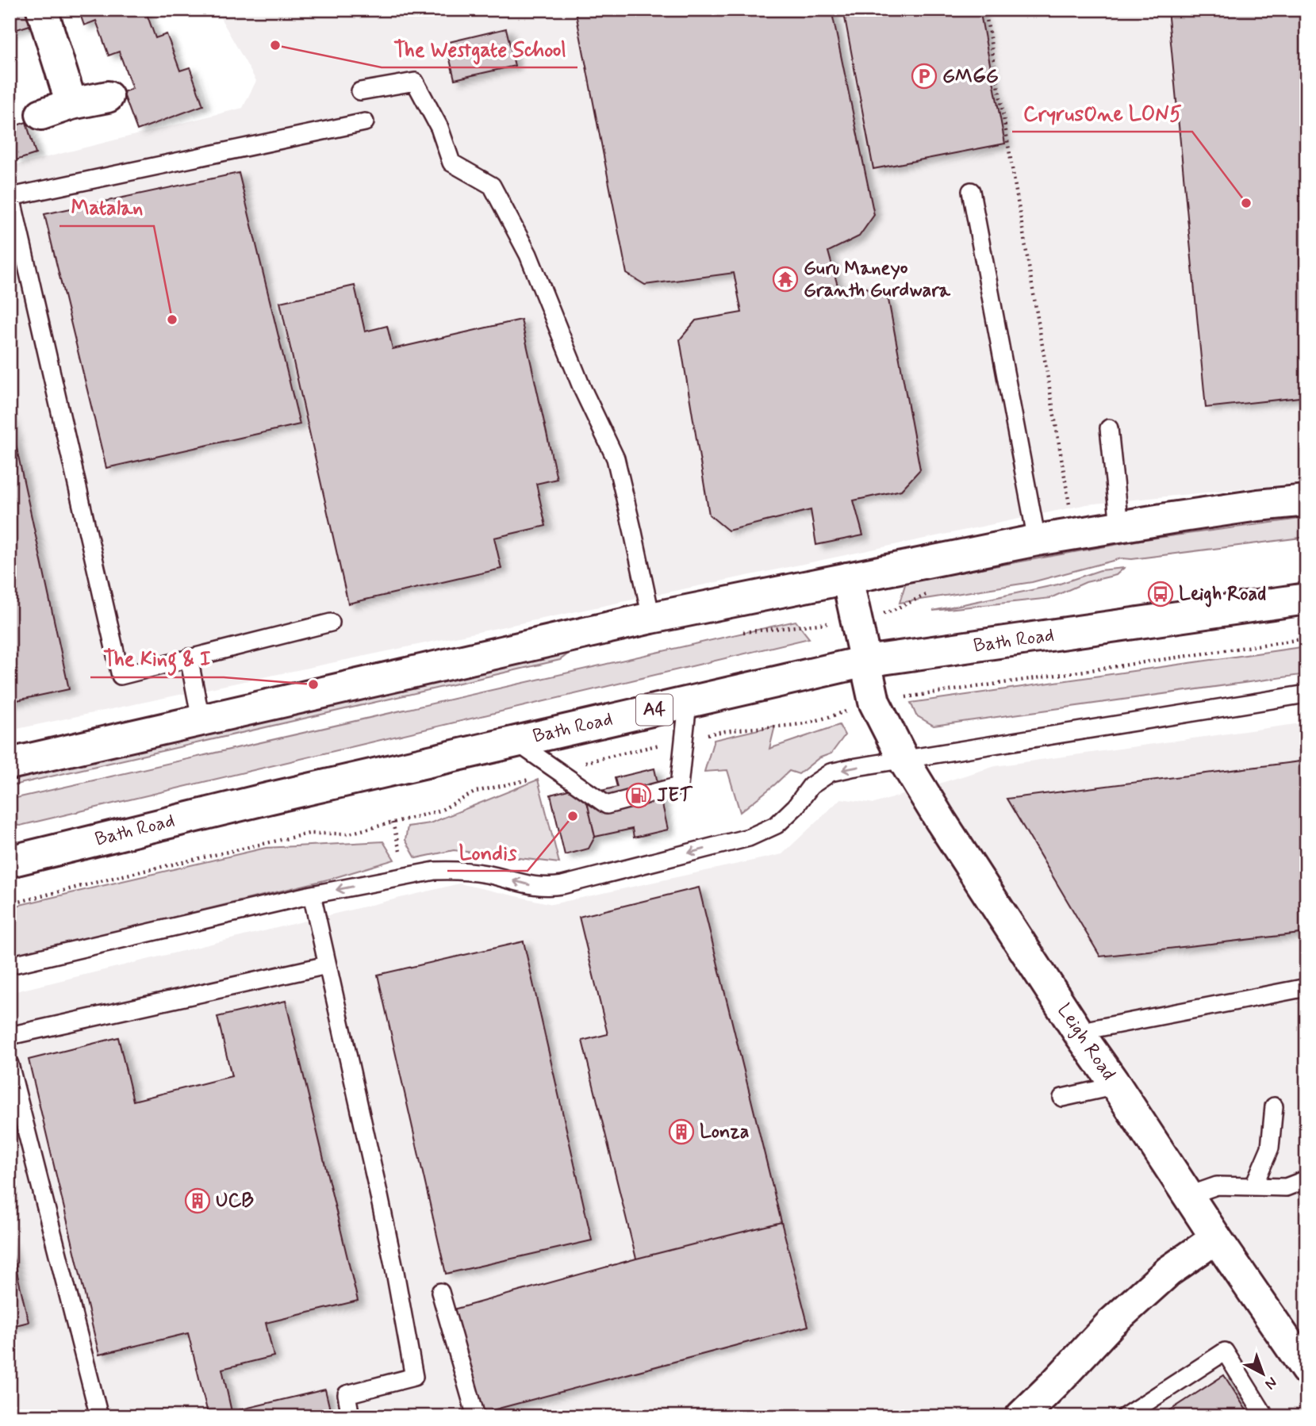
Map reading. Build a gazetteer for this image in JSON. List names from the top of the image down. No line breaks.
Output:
{"streets":{"street":["Bath Road","A4","Leigh Road"]},"crossings":[["Bath Road","Leigh Road"]],"places":{"other":["The Westgate School","CryrusOne LON5","Matalan","The King & I","Londis"],"parking":["GMGG"],"temple":["Guru Maneyo Granth Gurdwara"],"bus stop":["Leigh Road"],"fuel station":["JET"],"building":["Lonza","UCB"]},"north":"bottom right"}
